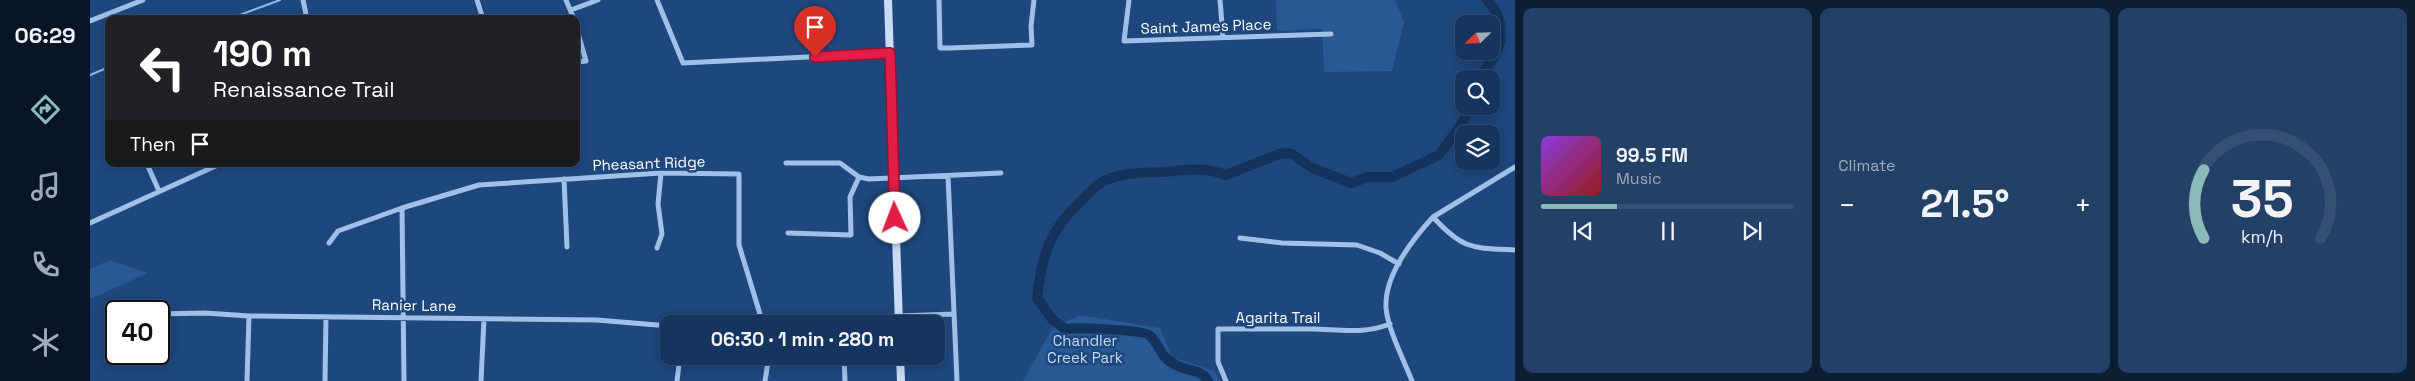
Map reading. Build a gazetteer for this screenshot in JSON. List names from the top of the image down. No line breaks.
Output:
{"streets":{"street":["Saint James Place","Pheasant Ridge","Ranier Lane","Agarita Trail"]},"parks":["Chandler Creek Park"],"north":"bottom left","page":{"tabs":"06:29","tile":"Climate","turn":["190 m","Renaissance Trail"],"then":"Then","song":["99.5 FM","Music"],"heat":["−","21.5°","+"],"limit":"40","trip":"06:30 · 1 min · 280 m","gauge":["35","km/h"]}}
